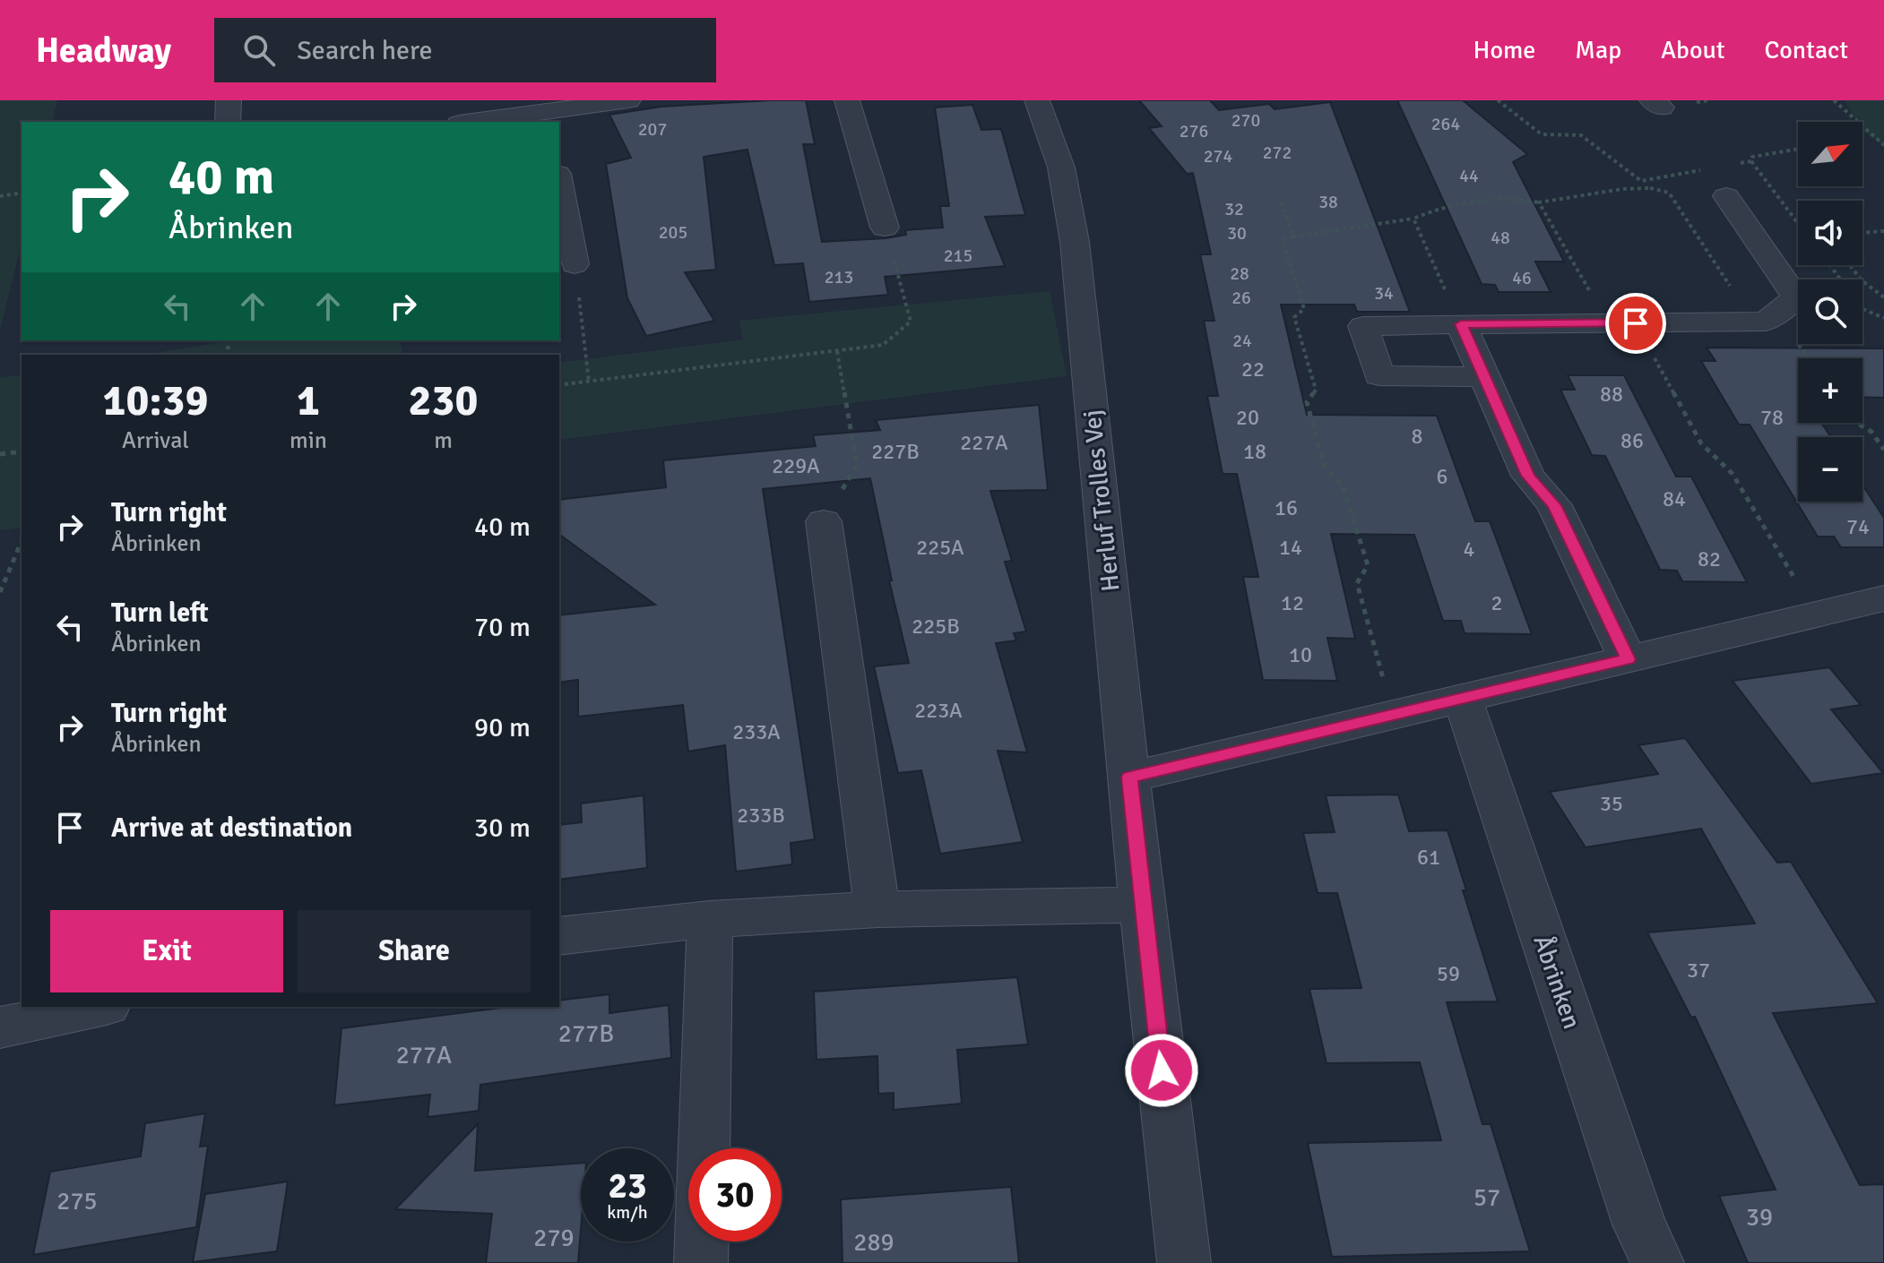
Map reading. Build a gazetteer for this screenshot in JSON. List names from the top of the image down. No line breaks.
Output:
{"streets":{"street":["Herluf Trolles Vej","Åbrinken"]},"house_numbers":["270","264","207","276","272","274","44","38","32","205","30","48","215","28","213","46","34","26","24","22","88","20","78","8","86","227A","227B","18","229A","6","84","16","74","225A","14","4","82","12","2","225B","10","223A","233A","35","233B","61","37","59","277B","277A","57","275","39","279","289"],"north":"top right","page":{"header":"Headway","search":"Search here","nav":["Home","Map","About","Contact"],"map_buttons":["+","−"],"turn":["40 m","Åbrinken"],"eta":["10:39","Arrival","1","min","230","m"],"list":[{"name":"Turn right","note":"Åbrinken","value":"40 m"},{"name":"Turn left","note":"Åbrinken","value":"70 m"},{"name":"Turn right","note":"Åbrinken","value":"90 m"},{"name":"Arrive at destination","value":"30 m"}],"buttons":["Exit","Share"],"speed":"23 km/h","limit":"30"}}
